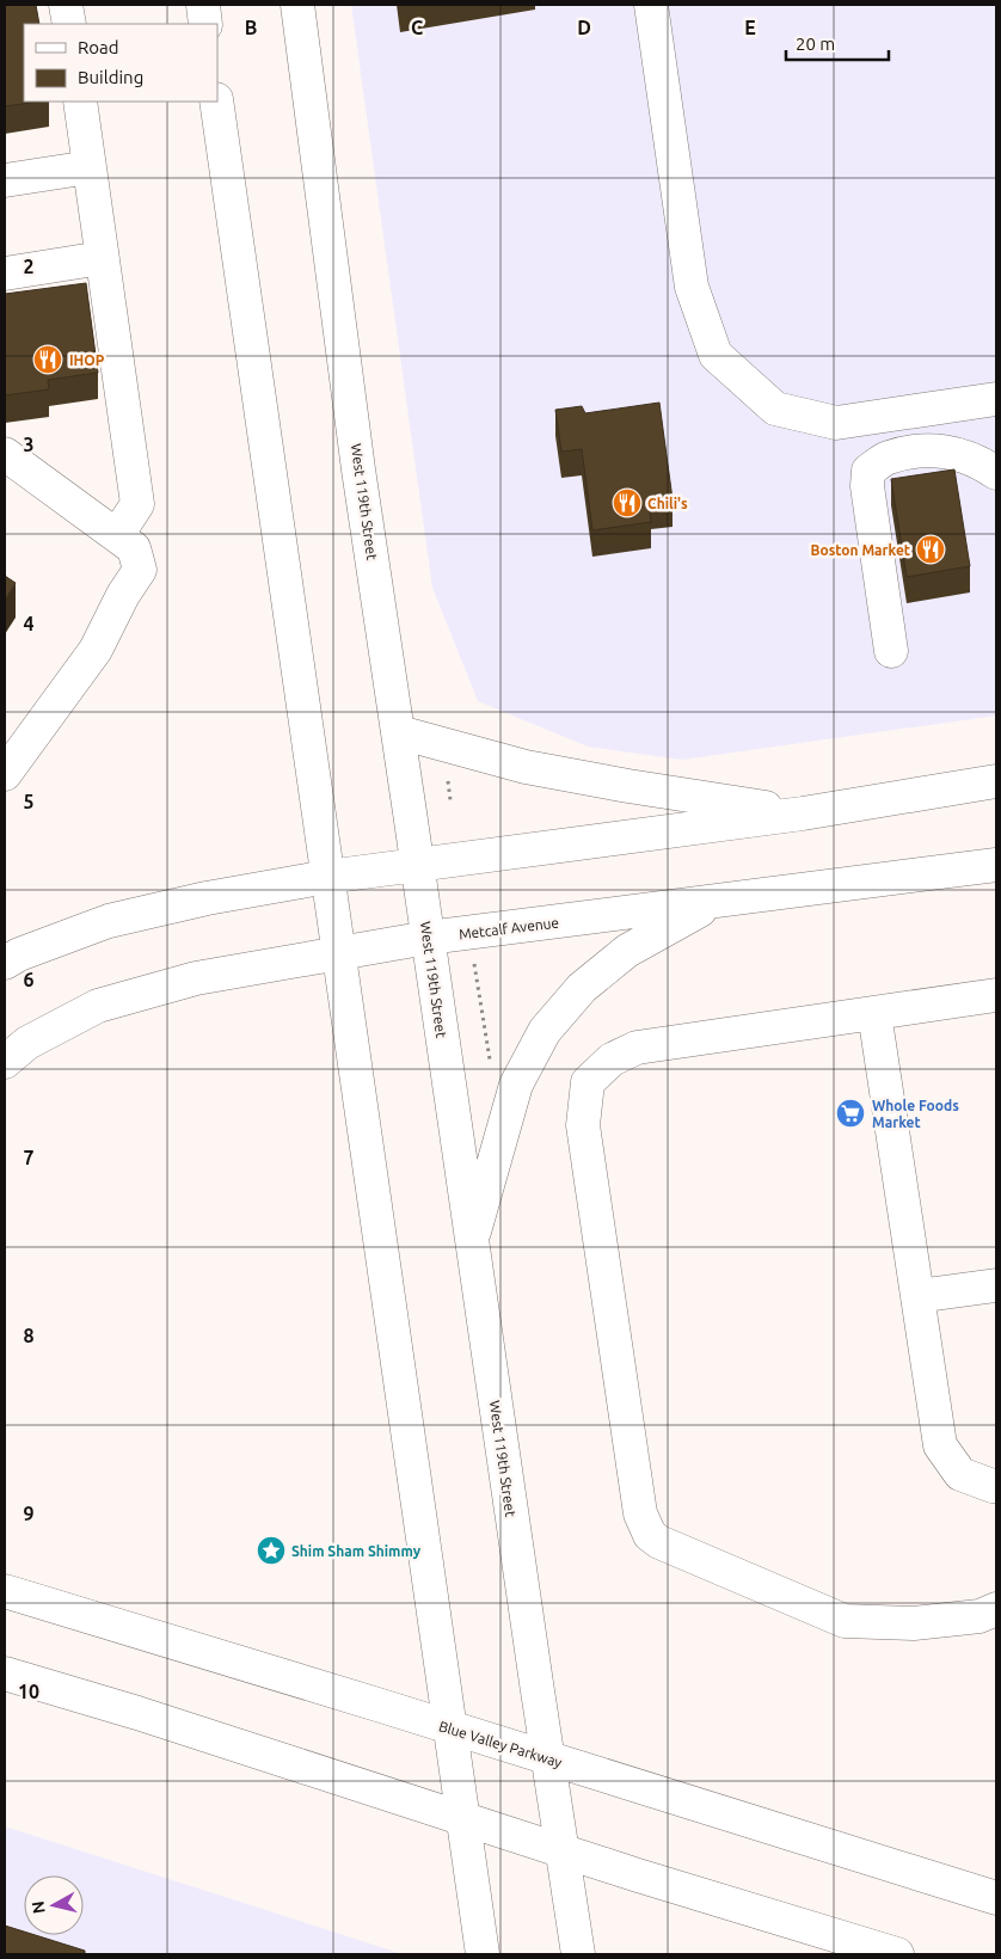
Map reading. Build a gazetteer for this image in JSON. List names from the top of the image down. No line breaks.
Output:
{"streets":{"main road":["West 119th Street","Metcalf Avenue","Blue Valley Parkway"]},"crossings":[["West 119th Street","Metcalf Avenue"],["West 119th Street","Blue Valley Parkway"]],"places":{"restaurant":["IHOP","Chili's","Boston Market"],"supermarket":["Whole Foods Market"],"place":["Shim Sham Shimmy"]},"legend":["Road","Building"],"scale_bar":"20 m","north":"left","grid":{"columns":["B","C","D","E"],"rows":["2","3","4","5","6","7","8","9","10"]}}
